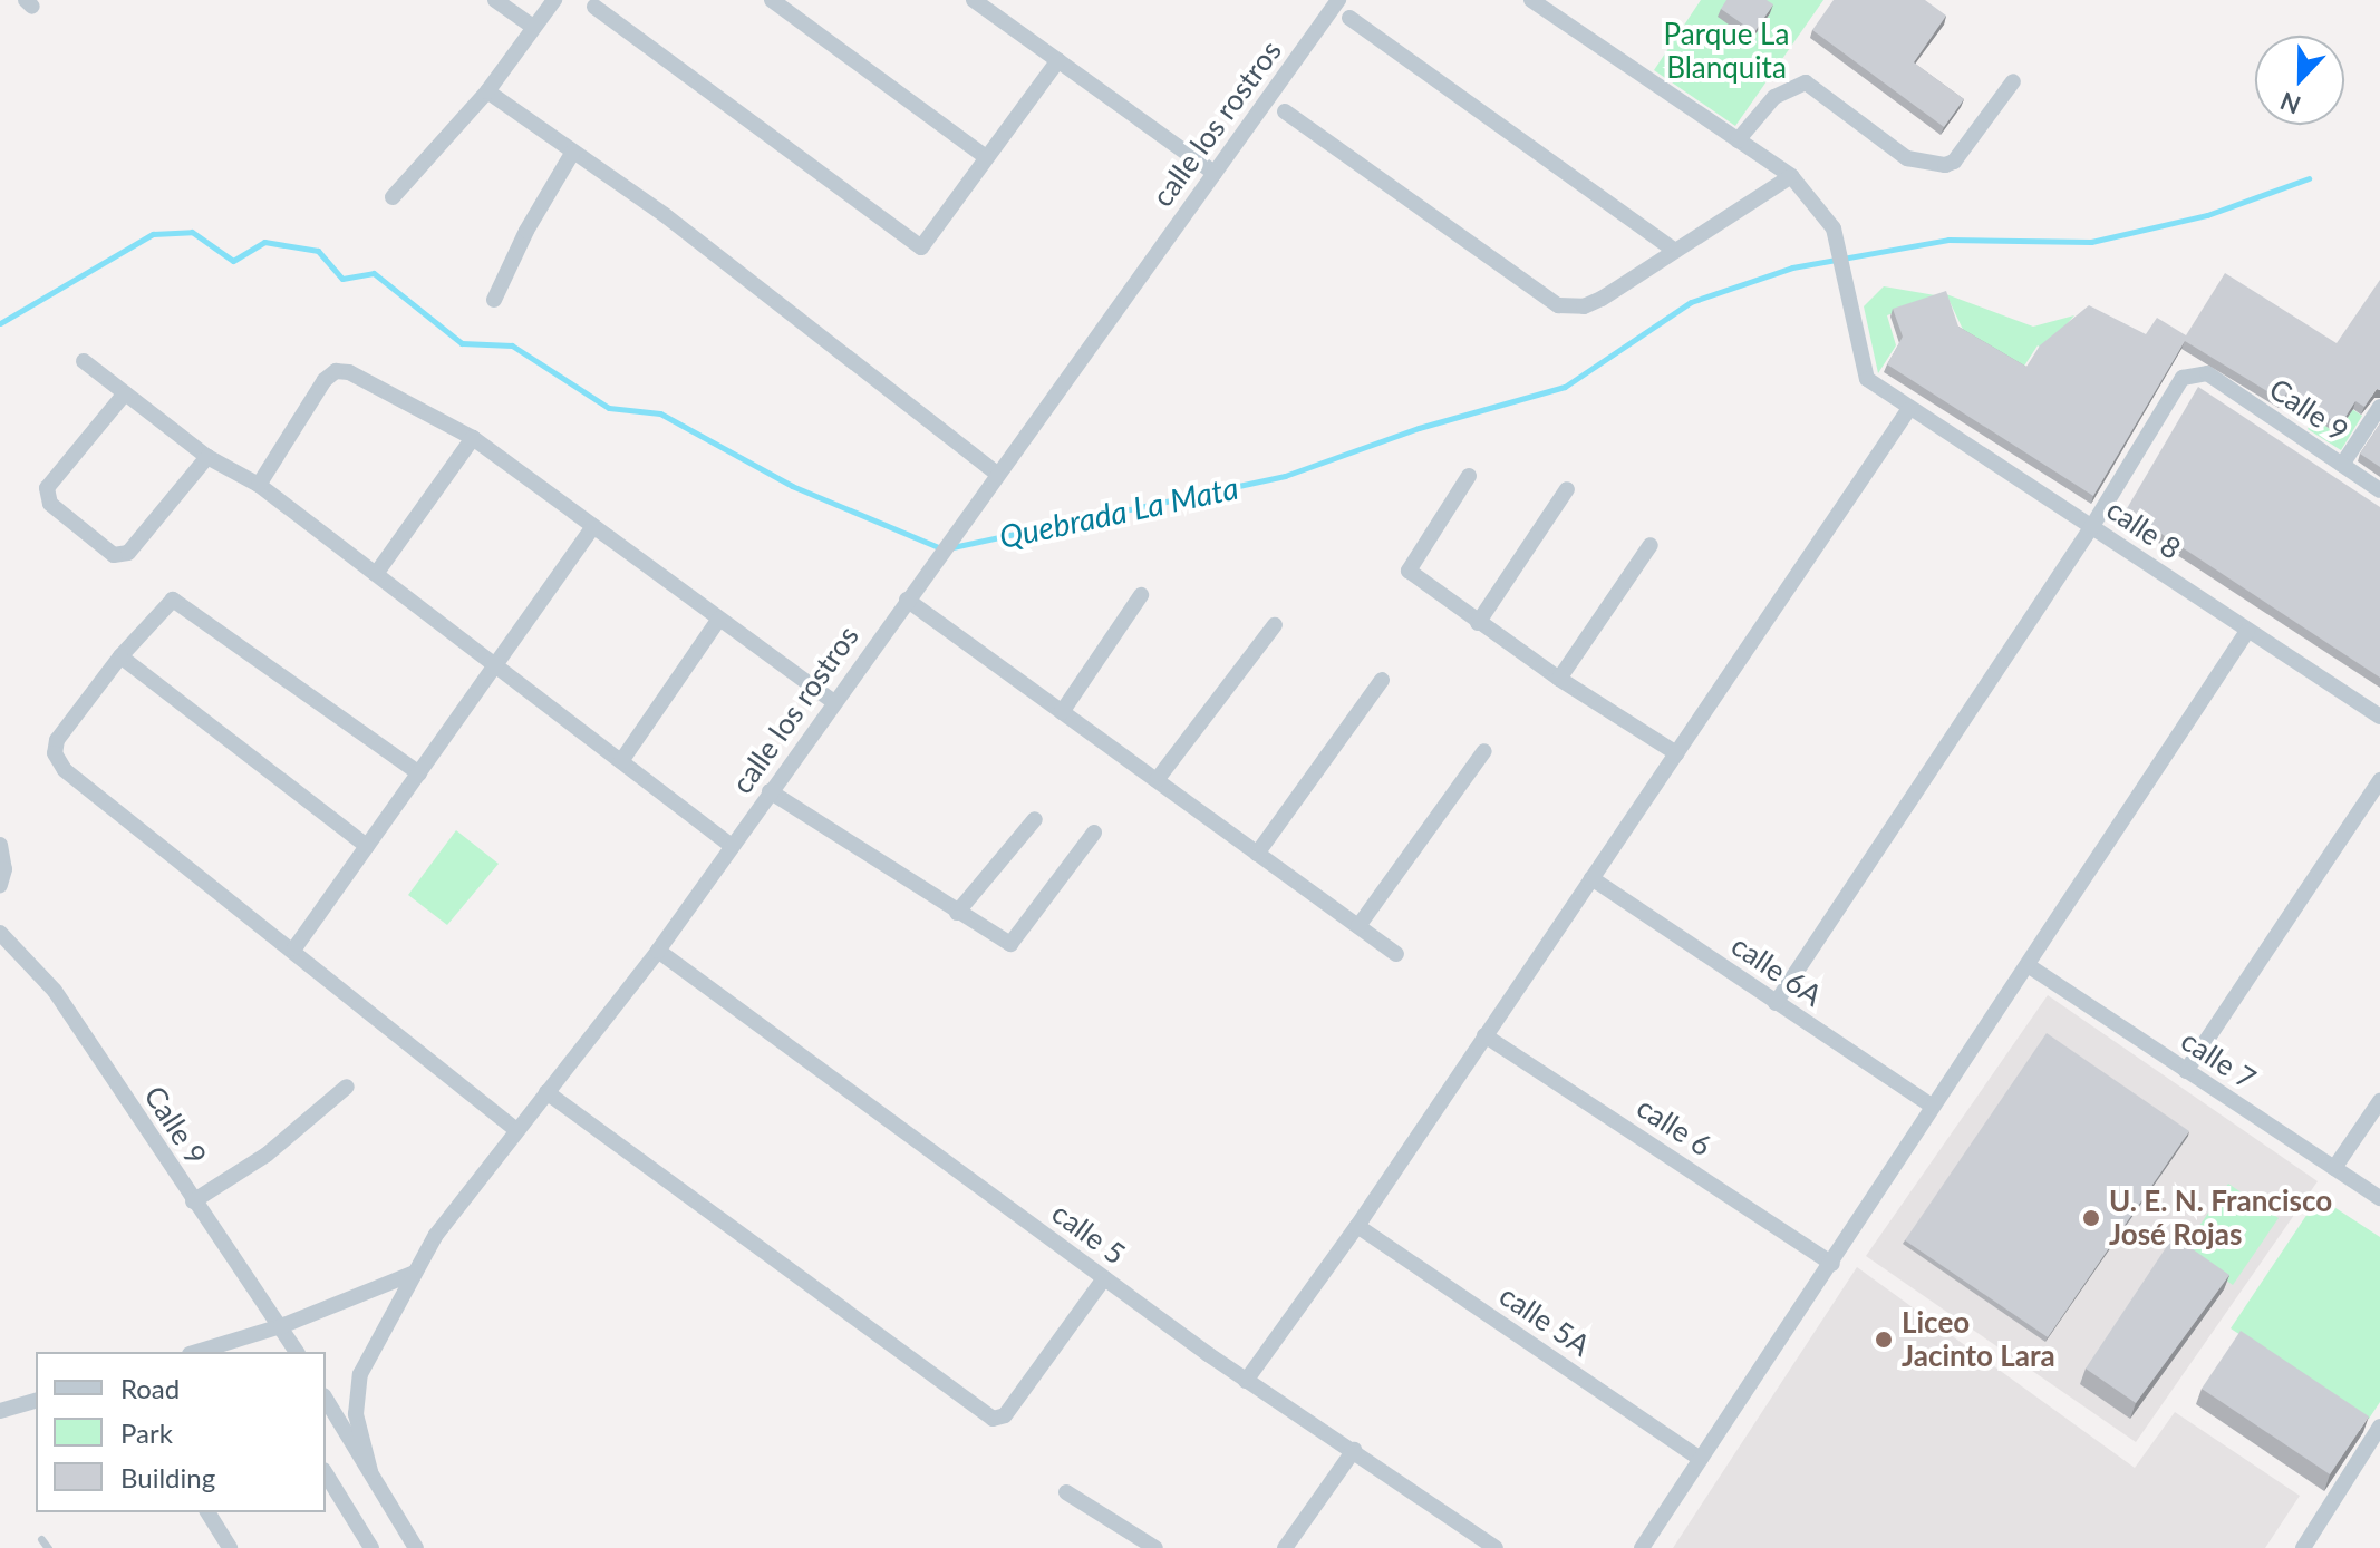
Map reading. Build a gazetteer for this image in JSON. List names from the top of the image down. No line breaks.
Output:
{"streets":{"street":["calle los rostros","Calle 9","calle 8","calle 6A","calle 7","calle 6","calle 5","calle 5A"]},"crossings":[["calle los rostros","calle 5"],["Calle 9","calle 8"]],"water":["Quebrada La Mata"],"parks":["Parque La Blanquita"],"places":["U. E. N. Francisco José Rojas","Liceo Jacinto Lara"],"legend":["Road","Park","Building"],"north":"bottom"}
